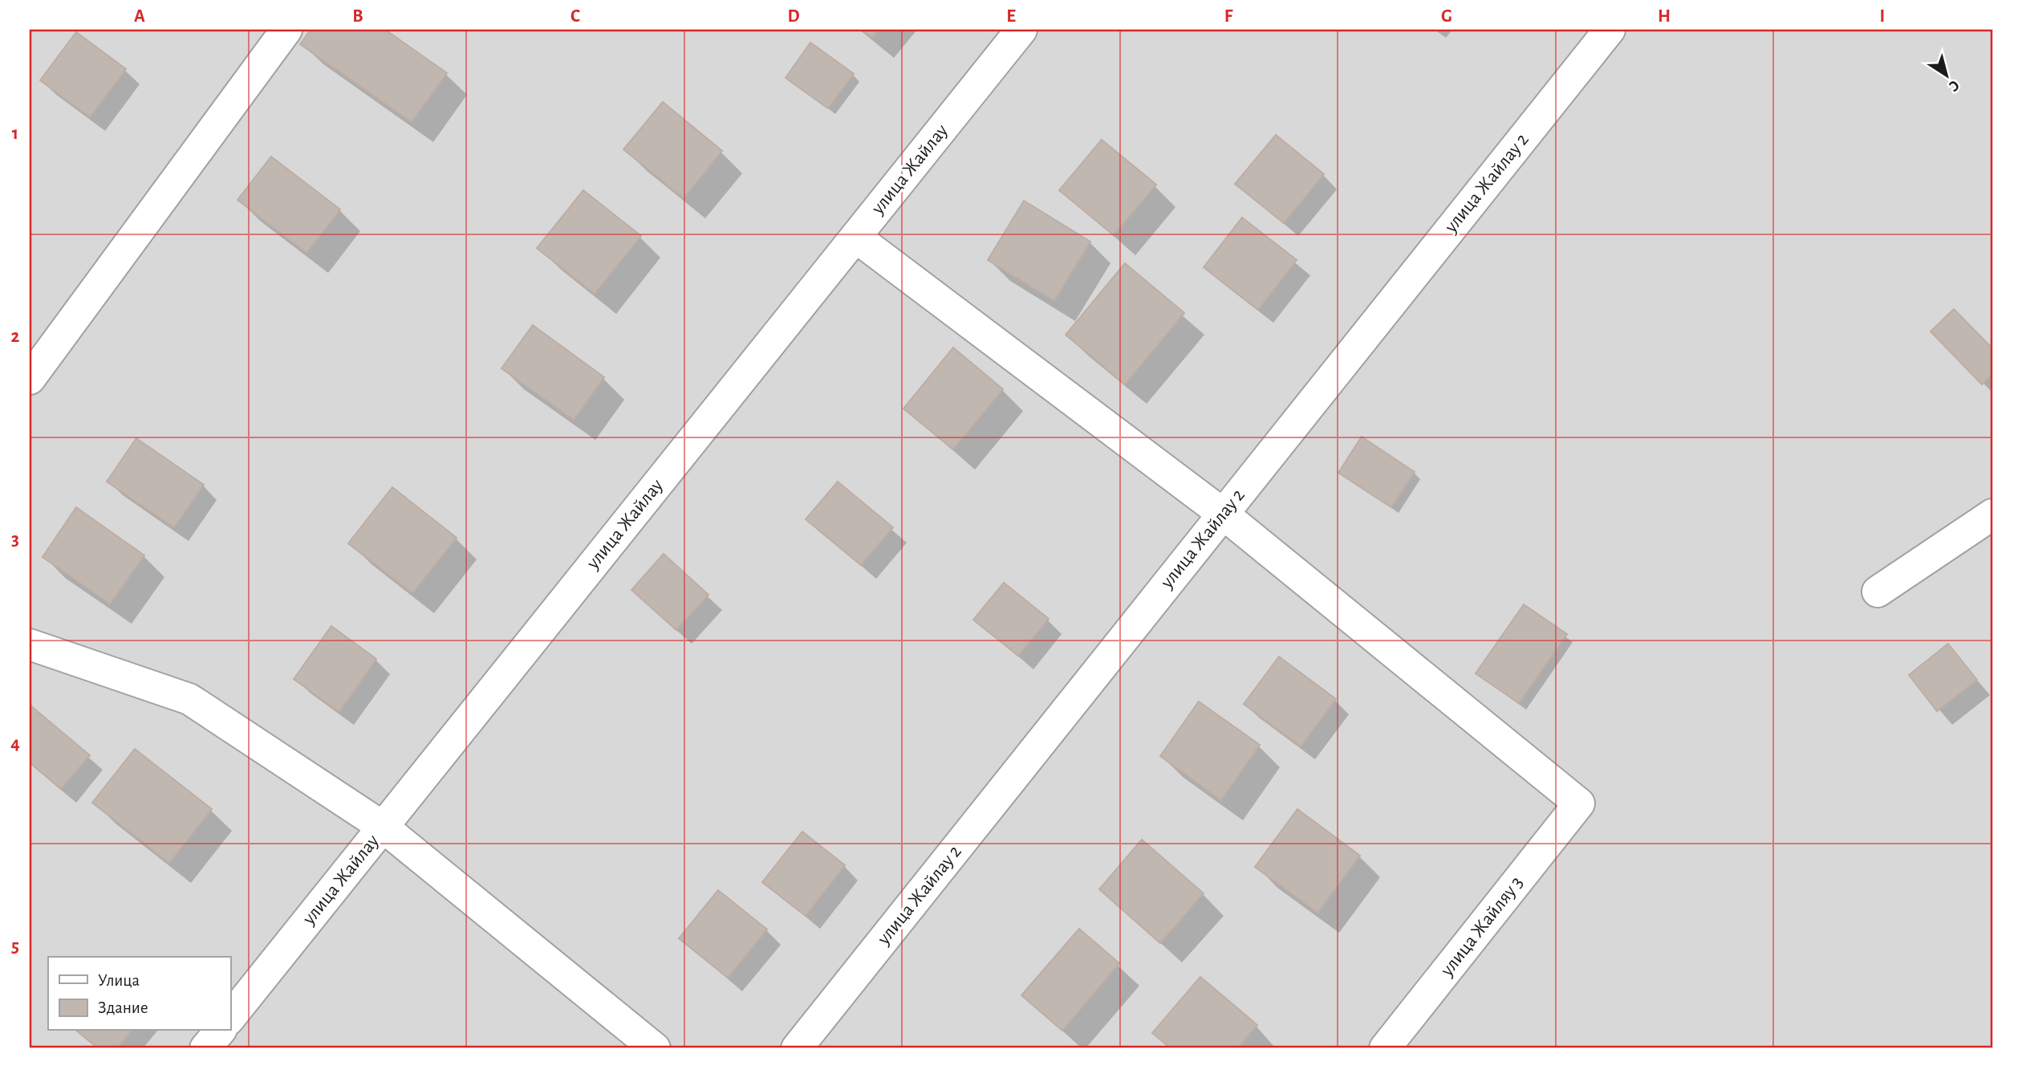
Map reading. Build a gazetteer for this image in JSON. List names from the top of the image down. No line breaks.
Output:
{"streets":{"street":["улица Жайлау","улица Жайлау 2","улица Жайляу 3"]},"crossings":[["улица Жайлау 2","улица Жайляу 3"]],"legend":["Улица","Здание"],"north":"bottom right","grid":{"columns":["A","B","C","D","E","F","G","H","I"],"rows":["1","2","3","4","5"]}}
